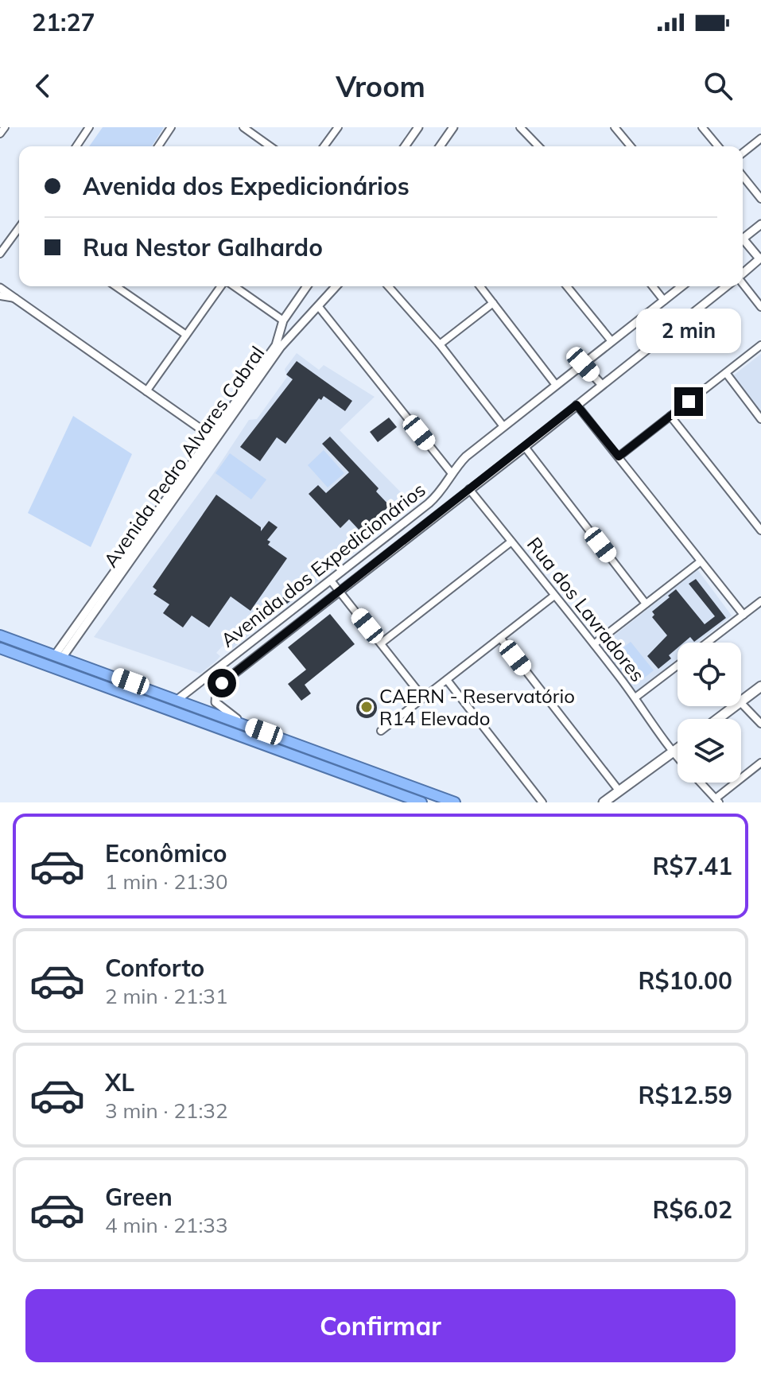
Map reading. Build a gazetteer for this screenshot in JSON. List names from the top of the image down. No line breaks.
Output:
{"streets":{"street":["Avenida Pedro Alvares Cabral","Avenida dos Expedicionários","Rua dos Lavradores"]},"crossings":[["Avenida dos Expedicionários","Rua dos Lavradores"]],"places":["CAERN - Reservatório R14 Elevado"],"page":{"status":"21:27","header":"Vroom","banner":["Avenida dos Expedicionários","Rua Nestor Galhardo"],"bubble":"2 min","list":[{"name":"Econômico","note":"1 min · 21:30","value":"R$7.41"},{"name":"Conforto","note":"2 min · 21:31","value":"R$10.00"},{"name":"XL","note":"3 min · 21:32","value":"R$12.59"},{"name":"Green","note":"4 min · 21:33","value":"R$6.02"}],"buttons":"Confirmar"}}
